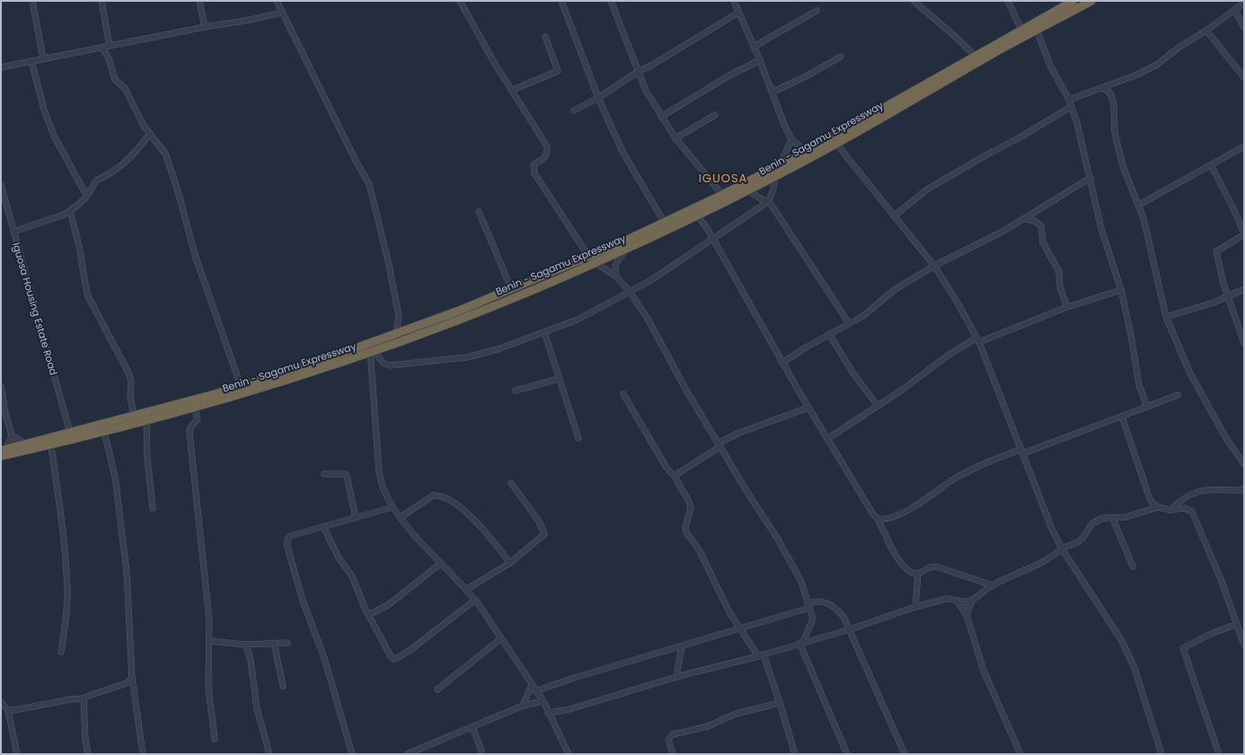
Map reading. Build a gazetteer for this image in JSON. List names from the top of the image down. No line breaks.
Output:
{"streets":{"highway":["Benin - Sagamu Expressway"],"street":["Iguosa Housing Estate Road"]},"districts":["IGUOSA"]}
